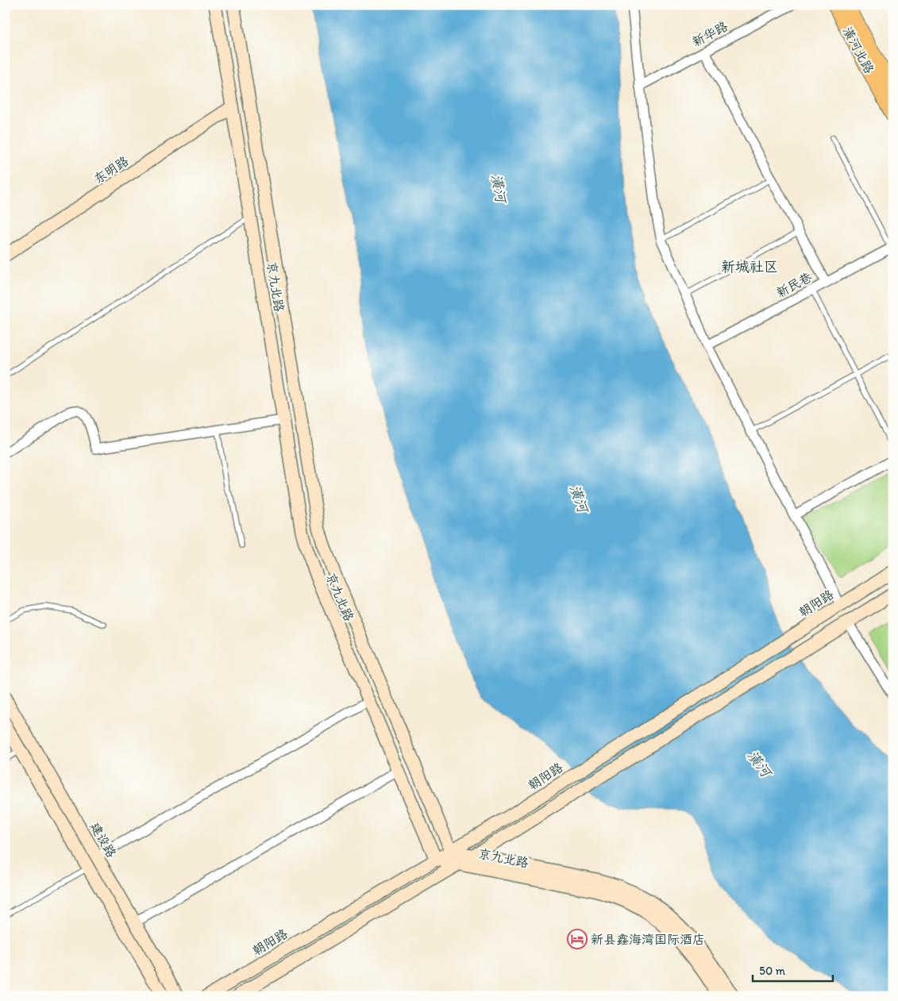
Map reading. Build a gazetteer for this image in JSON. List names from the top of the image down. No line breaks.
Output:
{"streets":{"main road":["潢河北路","东明路","京九北路","朝阳路","建设路"],"street":["新华路","新民巷"]},"crossings":[["东明路","京九北路"],["京九北路","朝阳路"]],"districts":["新城社区"],"water":["潢河"],"places":{"hotel":["新县鑫海湾国际酒店"]},"scale_bar":"50 m"}
